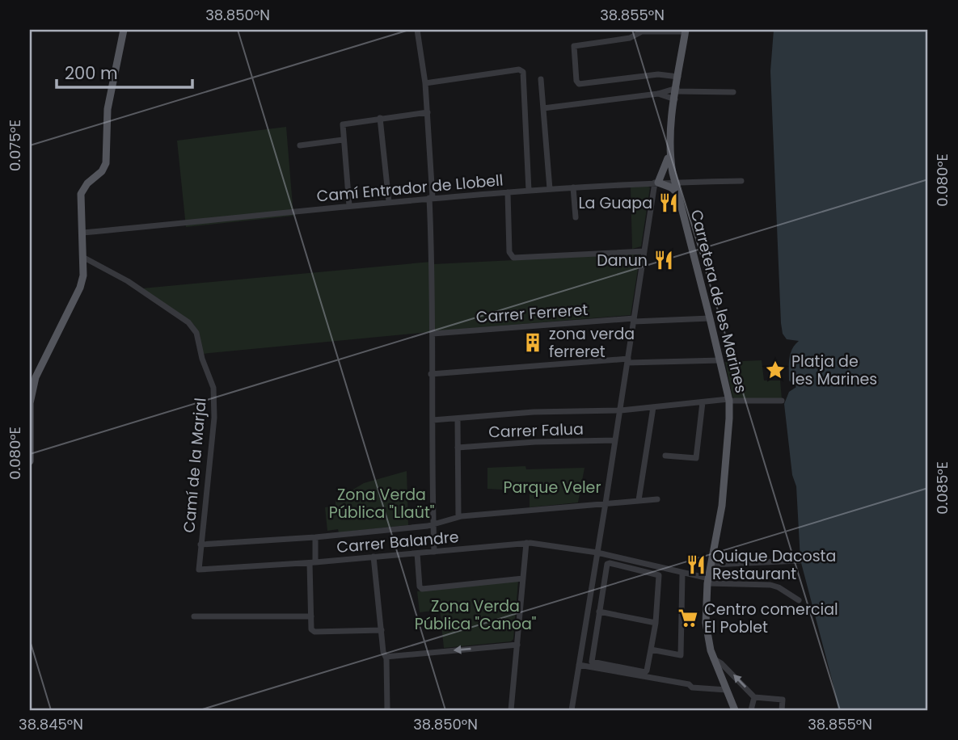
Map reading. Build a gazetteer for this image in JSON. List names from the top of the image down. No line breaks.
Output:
{"streets":{"main road":["Carretera de les Marines"],"street":["Camí Entrador de Llobell","Carrer Ferreret","Carrer Falua","Camí de la Marjal","Carrer Balandre"]},"crossings":[["Camí Entrador de Llobell","Carretera de les Marines"],["Carretera de les Marines","Carrer Ferreret"],["Carretera de les Marines","Carrer Balandre"],["Camí de la Marjal","Carrer Balandre"]],"parks":["Parque Veler","Zona Verda Pública \"Llaüt\"","Zona Verda Pública \"Canoa\""],"places":{"restaurant":["La Guapa","Danun","Quique Dacosta Restaurant"],"building":["zona verda ferreret"],"place":["Platja de les Marines"],"supermarket":["Centro comercial El Poblet"]},"scale_bar":"200 m","coordinates":["38.850°N","38.855°N","0.075°E","0.080°E","0.085°E","38.845°N"]}
